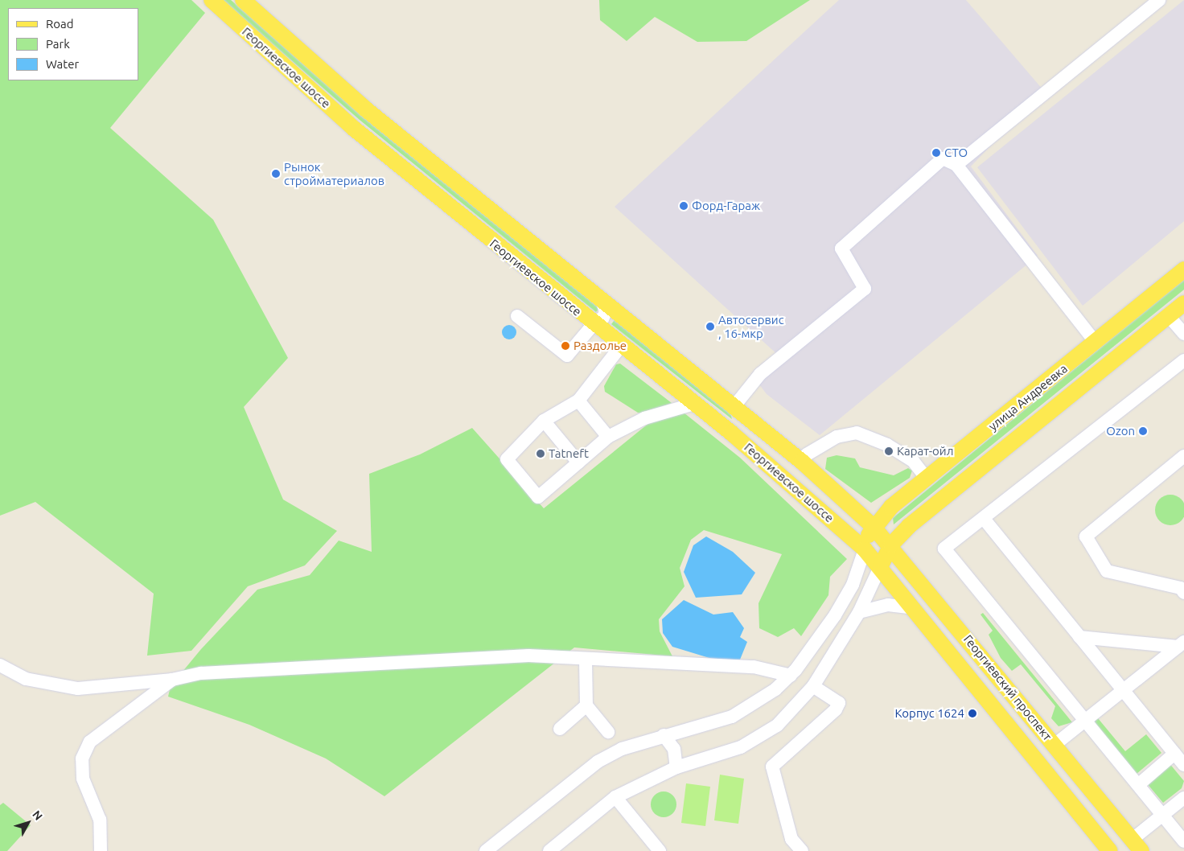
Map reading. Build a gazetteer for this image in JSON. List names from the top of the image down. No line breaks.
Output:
{"streets":{"main road":["Георгиевское шоссе","улица Андреевка","Георгиевский проспект"]},"crossings":[["Георгиевское шоссе","улица Андреевка"],["Георгиевское шоссе","Георгиевский проспект"],["улица Андреевка","Георгиевский проспект"]],"places":["СТО","Рынок стройматериалов","Форд-Гараж","Автосервис , 16-мкр","Раздолье","Ozon","Карат-ойл","Tatneft","Корпус 1624"],"legend":["Road","Park","Water"],"north":"top right"}
